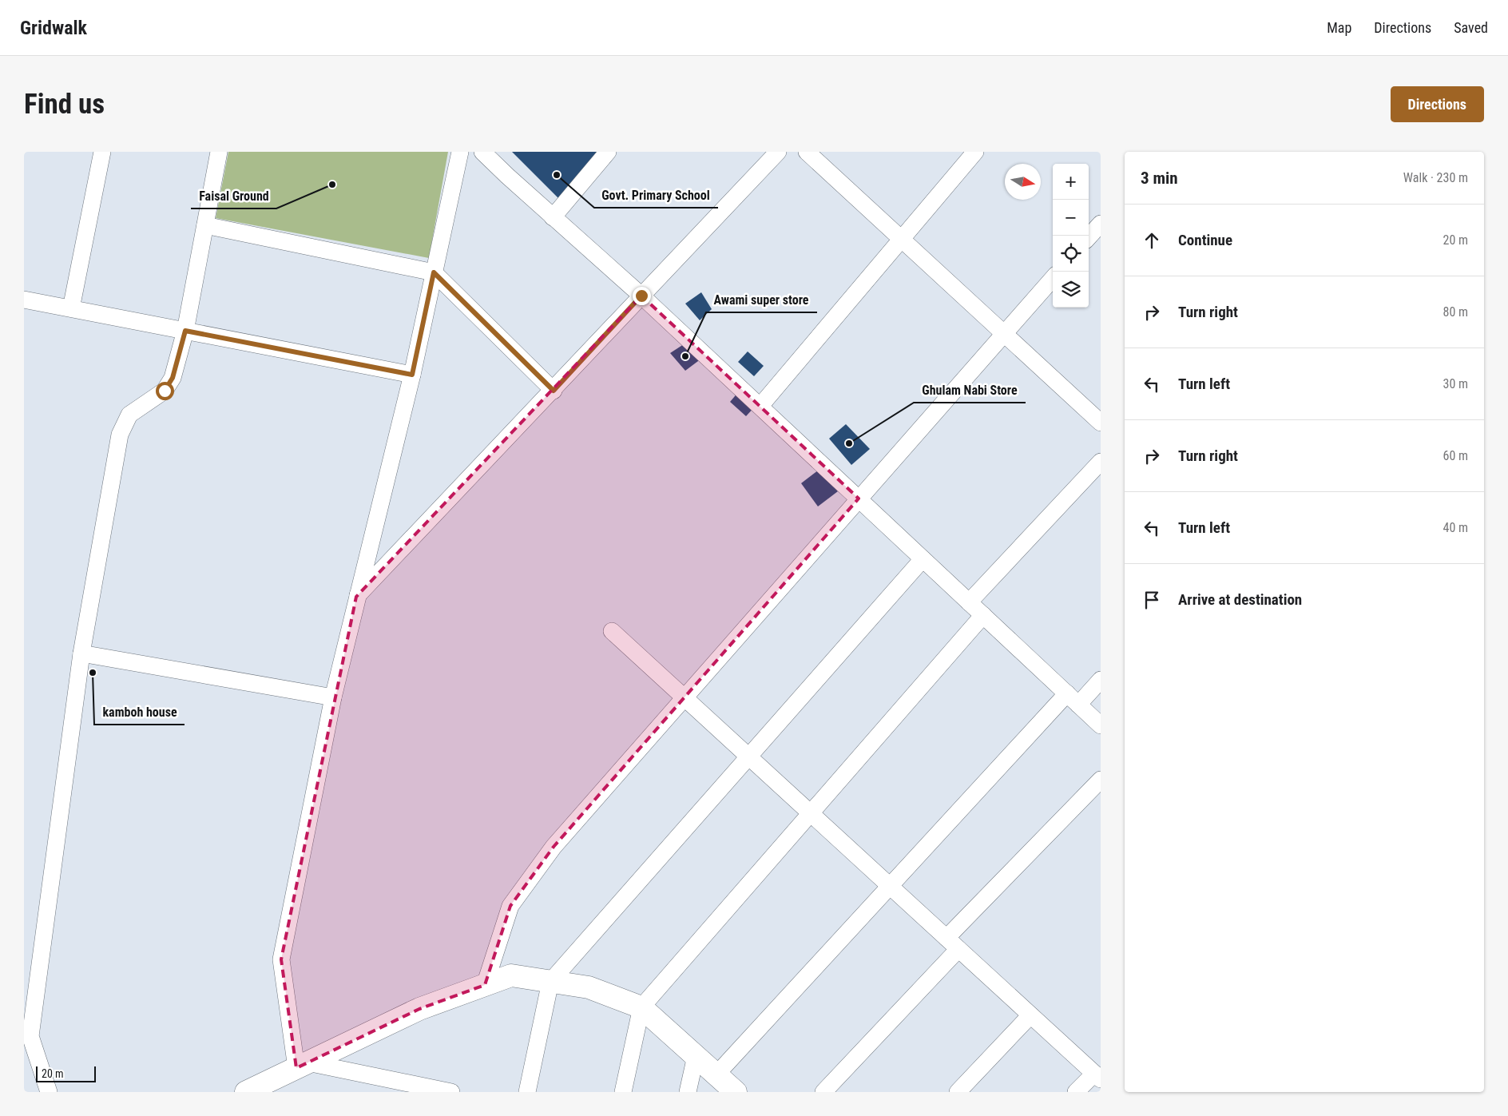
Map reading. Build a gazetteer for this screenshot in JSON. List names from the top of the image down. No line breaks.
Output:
{"places":["Govt. Primary School","Faisal Ground","Awami super store","Ghulam Nabi Store","kamboh house"],"scale_bar":"20 m","north":"right","page":{"header":"Gridwalk","nav":["Map","Directions","Saved"],"buttons":"Directions","title":"Find us","heading":["3 min","Walk · 230 m"],"map_buttons":["+","−"],"list":[["Continue","20 m"],["Turn right","80 m"],["Turn left","30 m"],["Turn right","60 m"],["Turn left","40 m"],"Arrive at destination"],"scale":"20 m"}}
